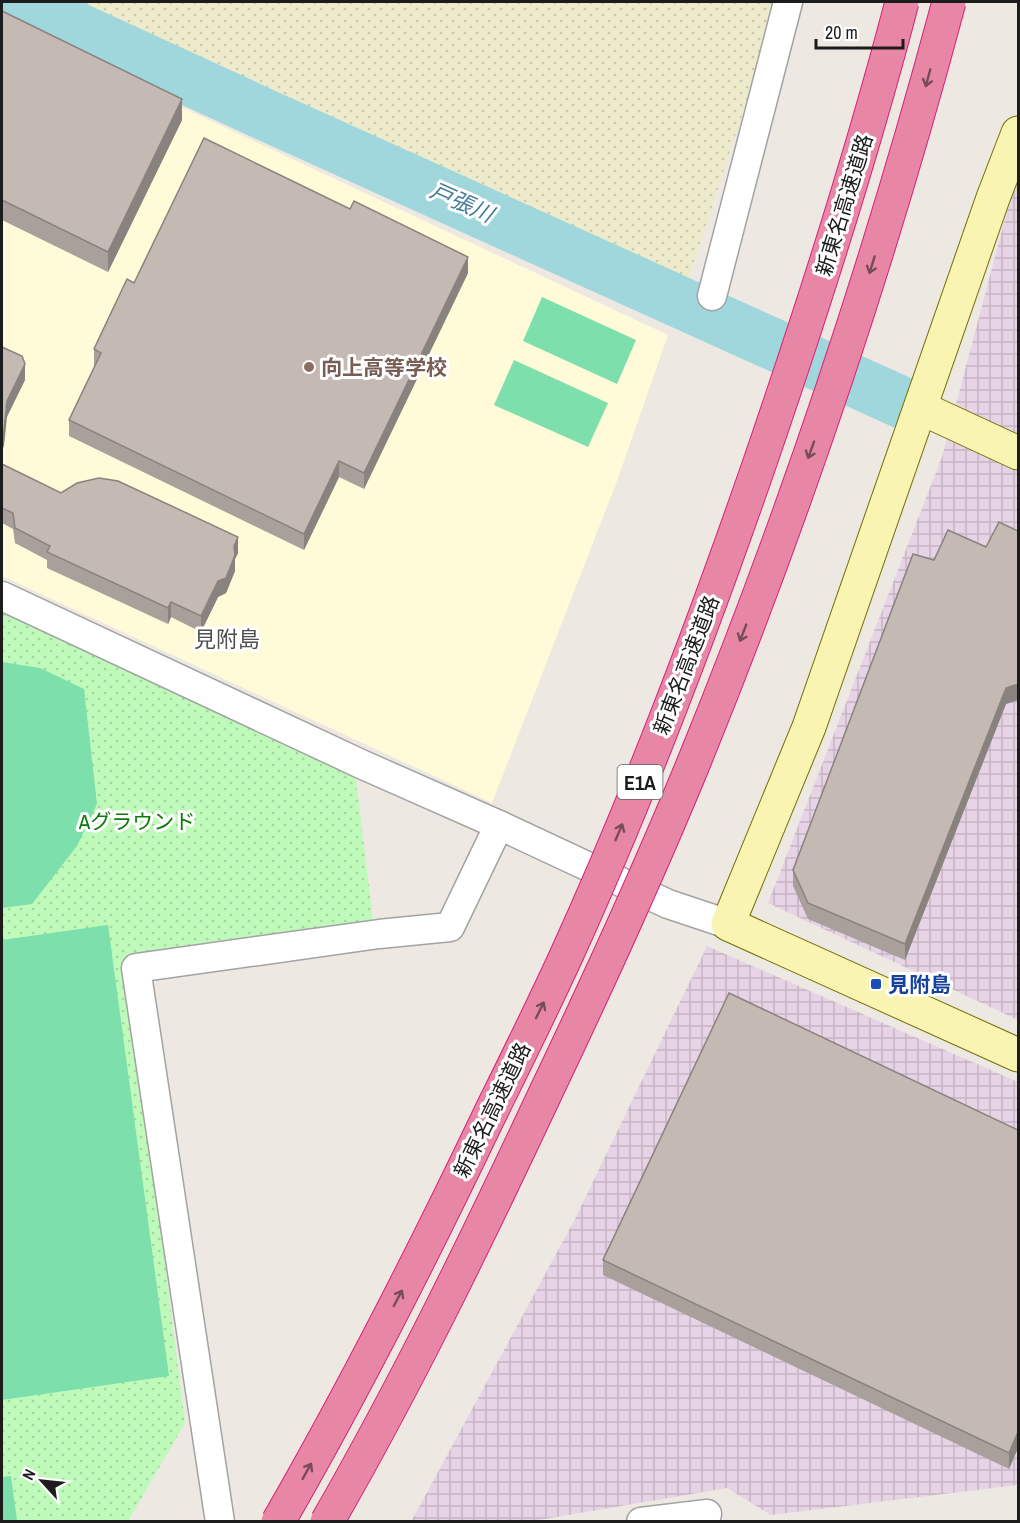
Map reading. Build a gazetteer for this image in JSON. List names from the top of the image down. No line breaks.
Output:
{"streets":{"highway":["新東名高速道路","E1A"]},"districts":["見附島"],"water":["戸張川"],"parks":["Aグラウンド"],"places":{"other":["向上高等学校"],"transit":["見附島"]},"scale_bar":"20 m","north":"top left"}
